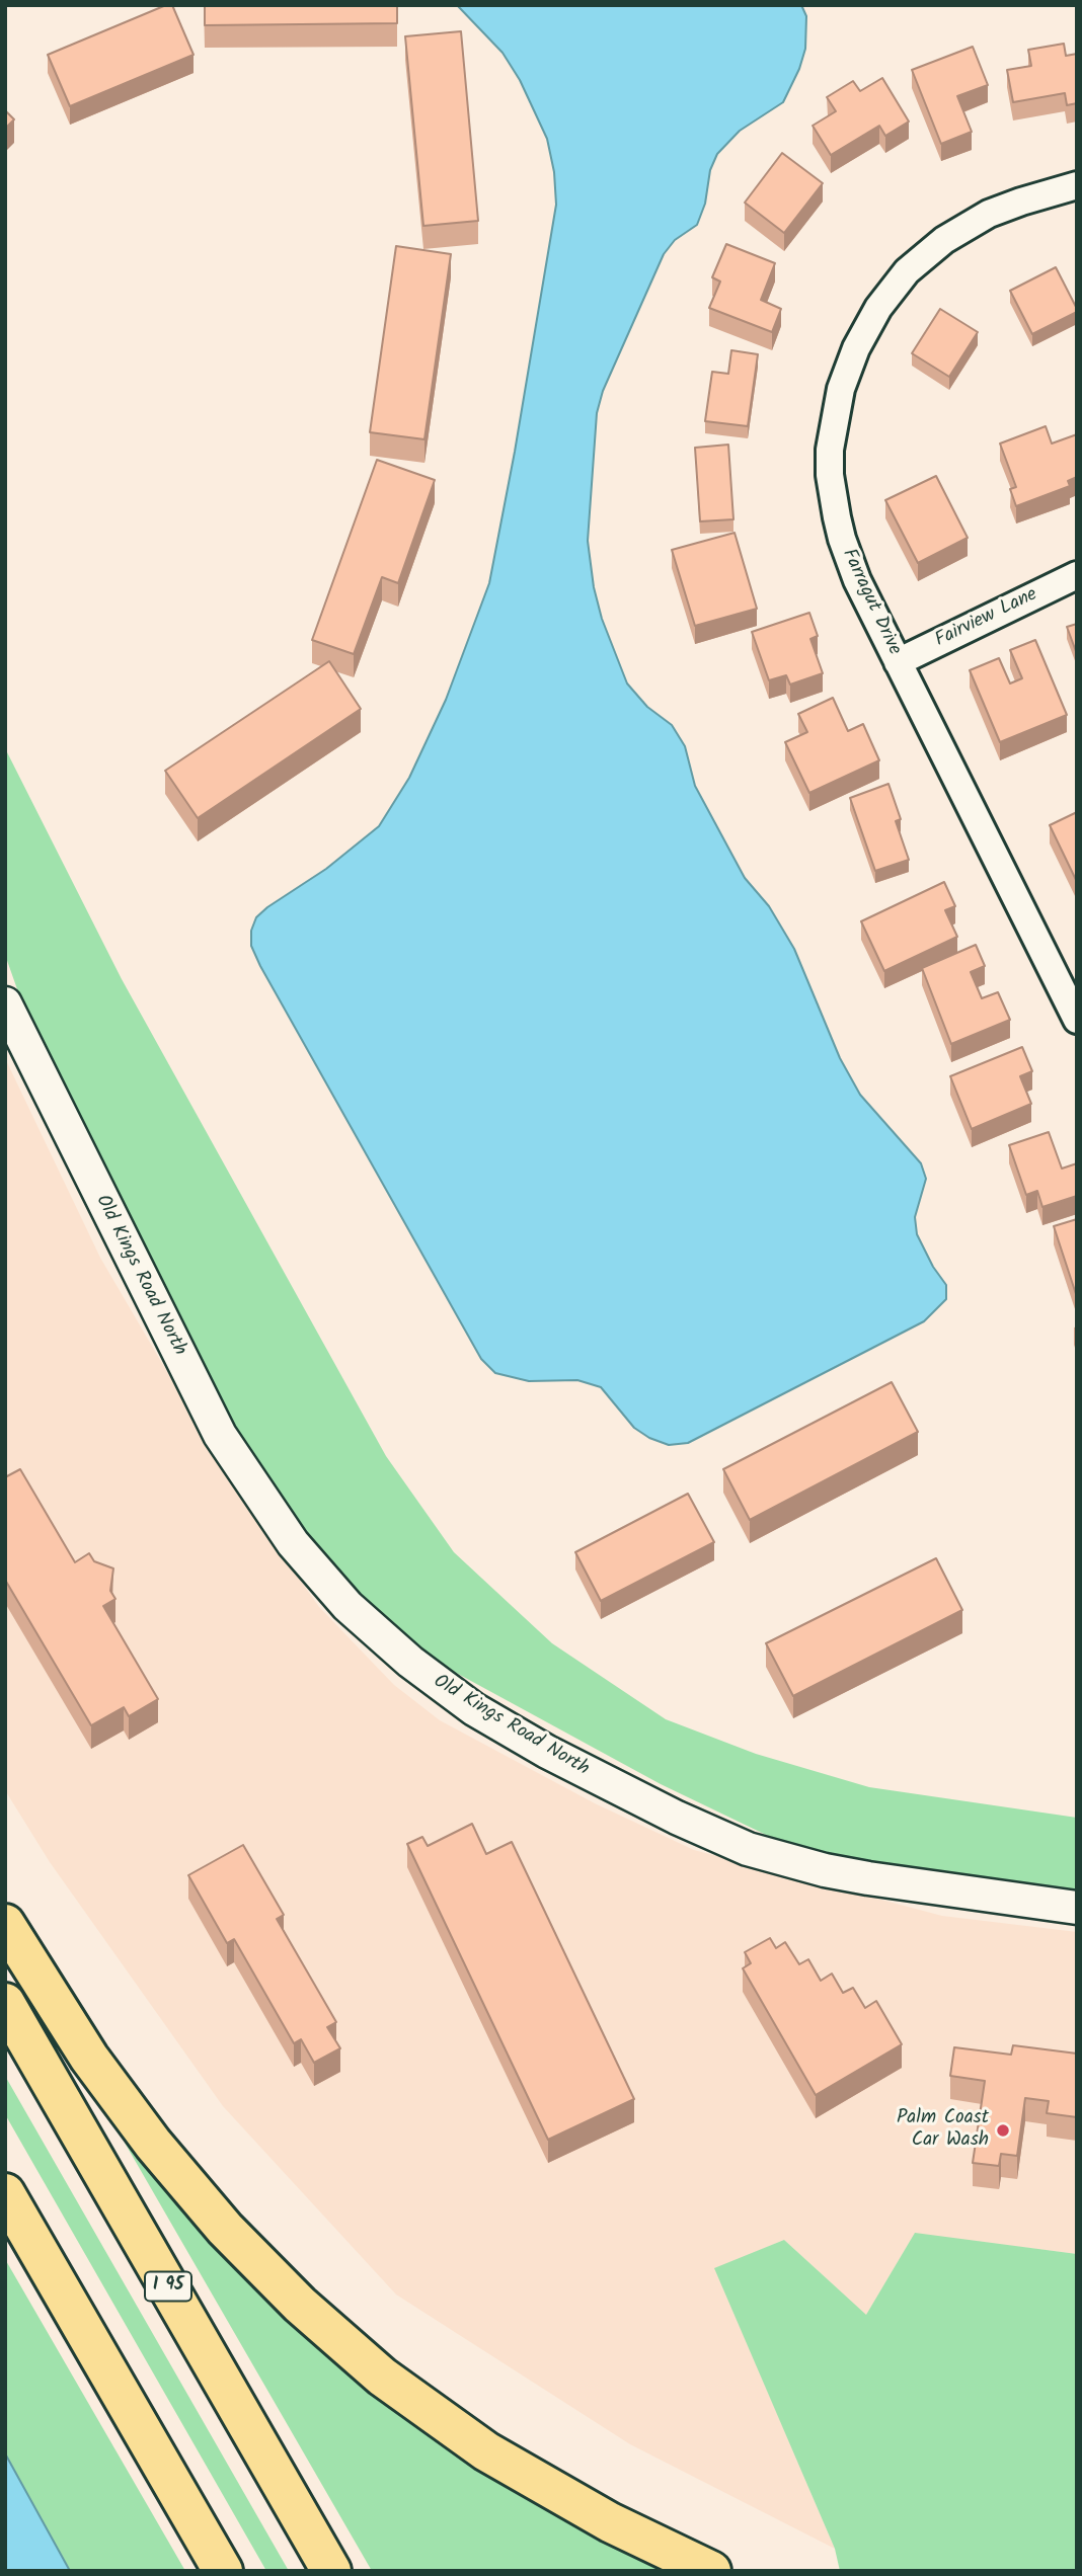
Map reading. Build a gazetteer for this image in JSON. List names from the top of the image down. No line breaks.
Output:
{"streets":{"highway":["I 95"],"street":["Farragut Drive","Fairview Lane","Old Kings Road North"]},"crossings":[["Farragut Drive","Fairview Lane"]],"places":["Palm Coast Car Wash"]}
